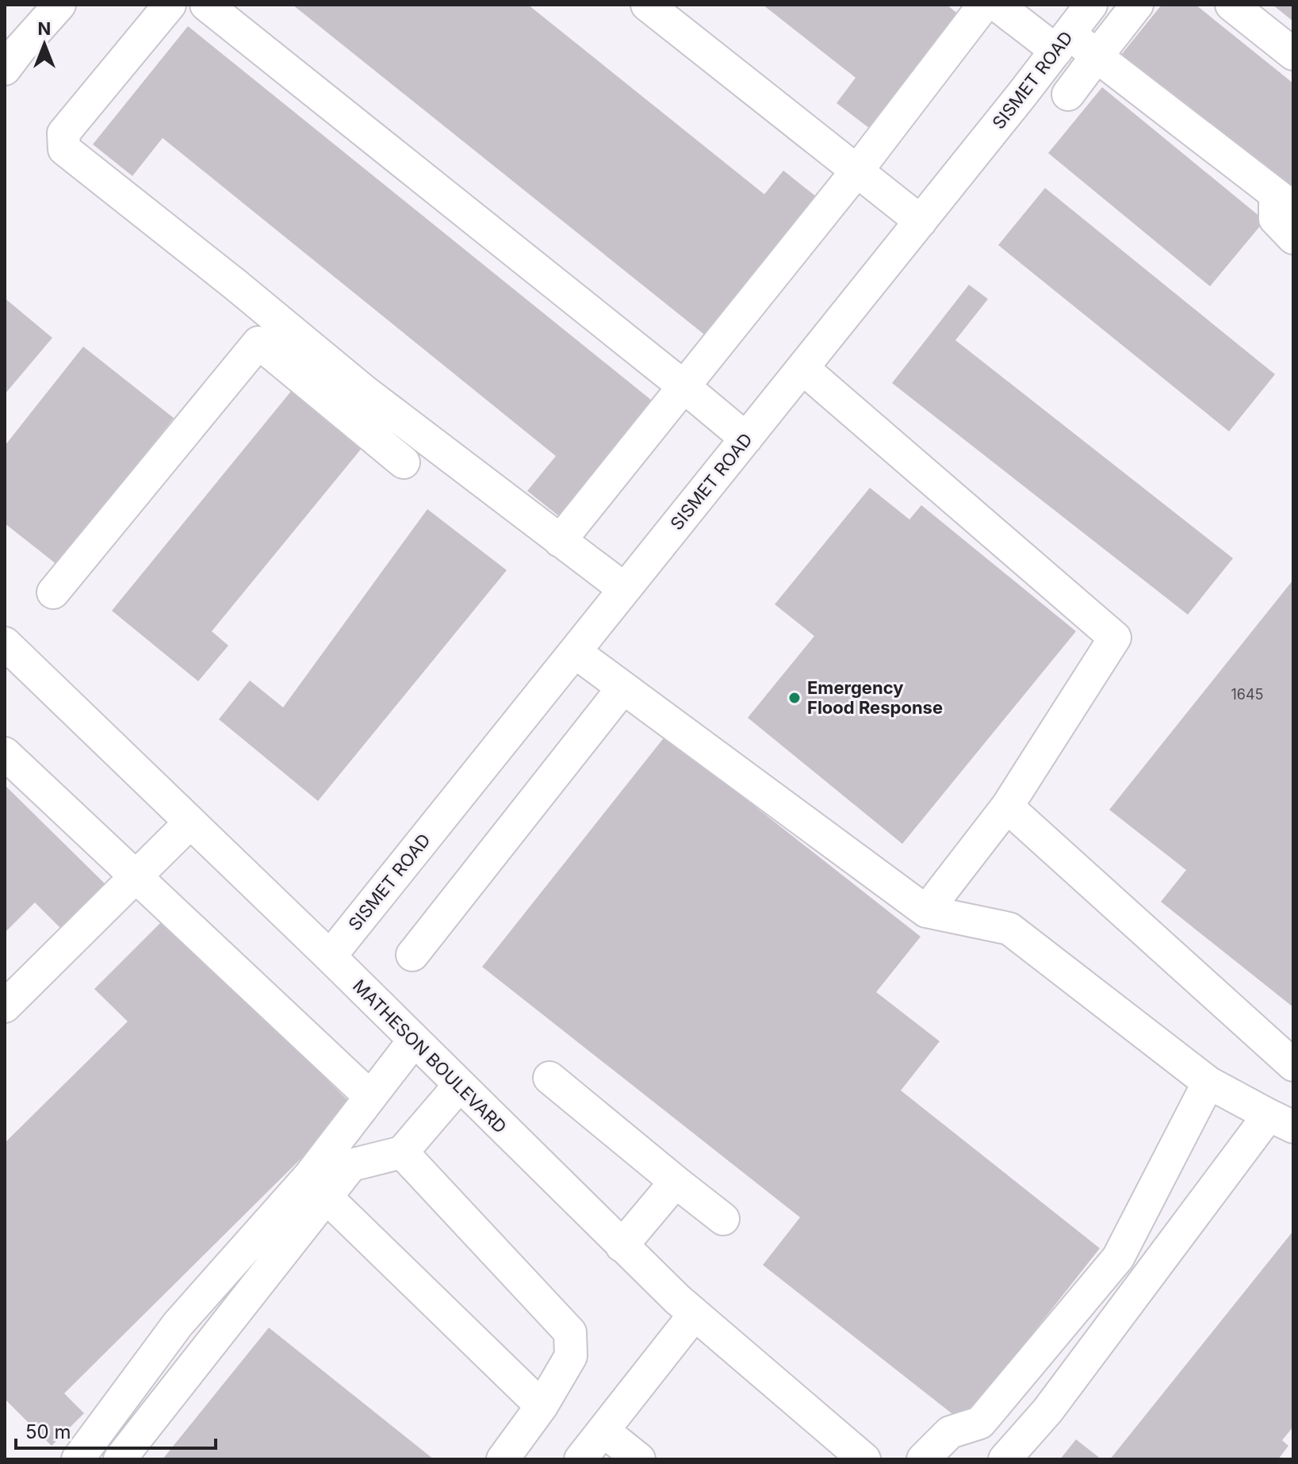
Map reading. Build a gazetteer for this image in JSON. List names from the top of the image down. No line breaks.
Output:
{"streets":{"street":["SISMET ROAD","MATHESON BOULEVARD"]},"crossings":[["SISMET ROAD","MATHESON BOULEVARD"]],"places":["Emergency Flood Response"],"house_numbers":["1645"],"scale_bar":"50 m","north":"top"}
